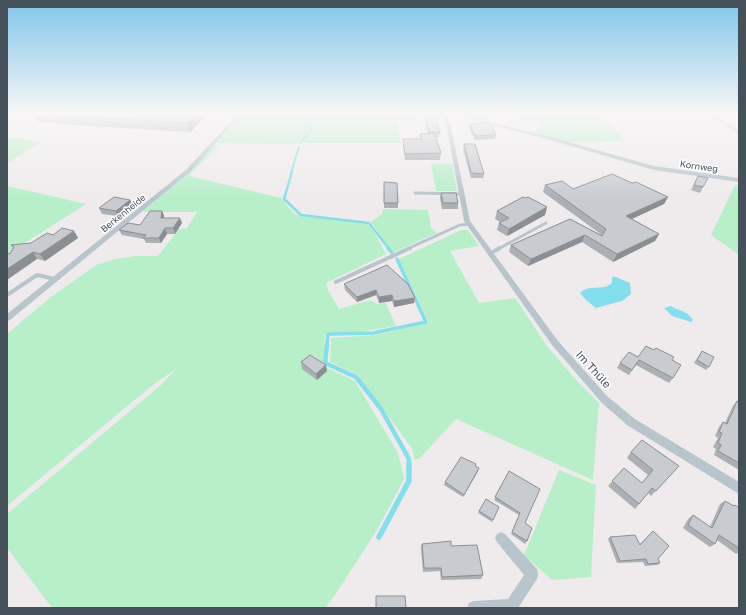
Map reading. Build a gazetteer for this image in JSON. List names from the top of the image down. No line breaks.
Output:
{"streets":{"street":["Kornweg","Berkenheide","Im Thüle"]}}
